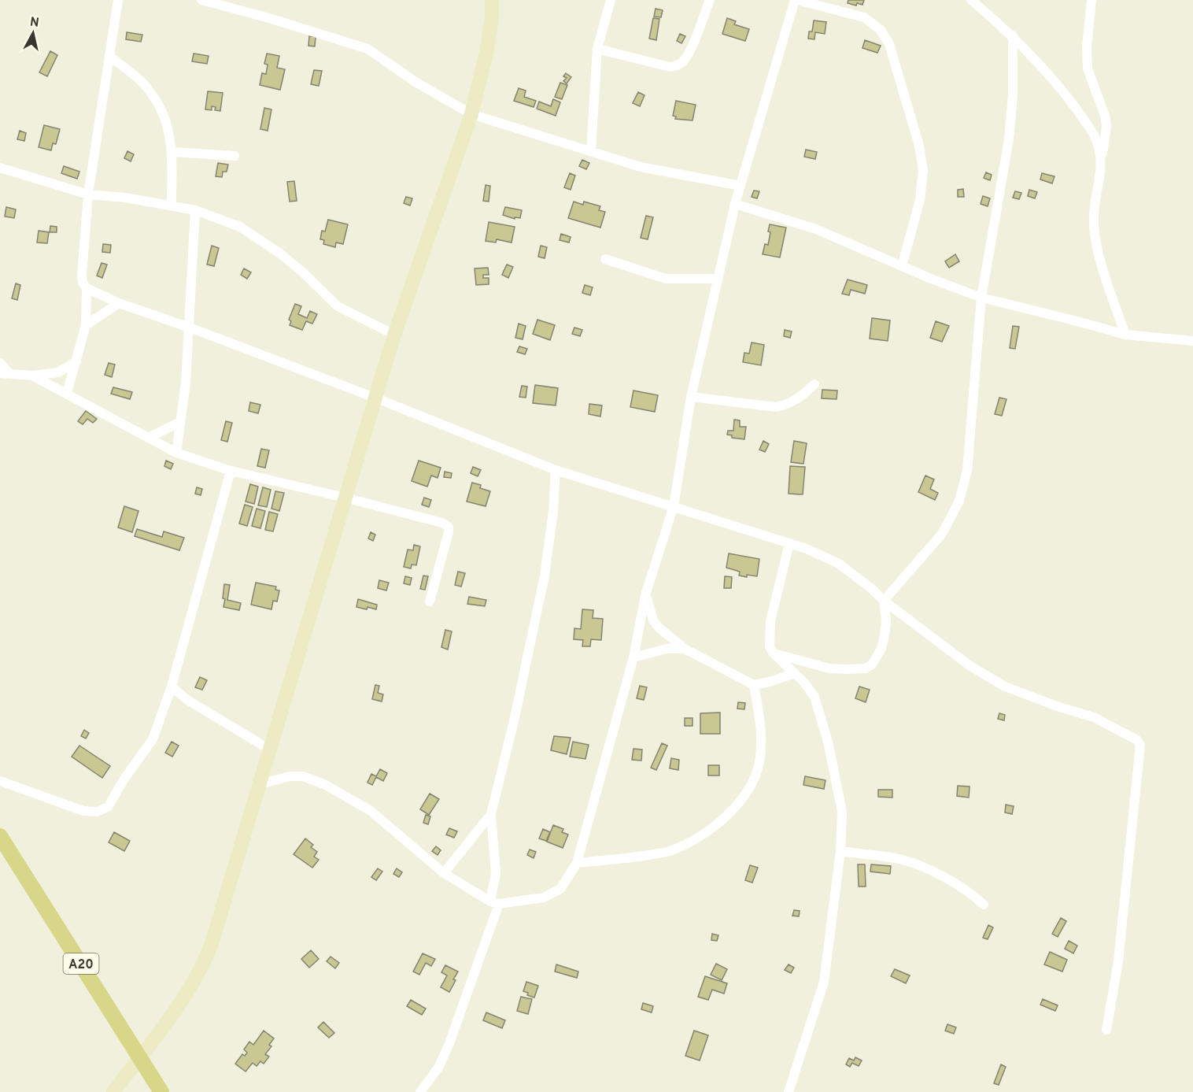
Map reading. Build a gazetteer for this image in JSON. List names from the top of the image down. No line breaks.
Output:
{"streets":{"main road":["A20"]},"north":"top"}
